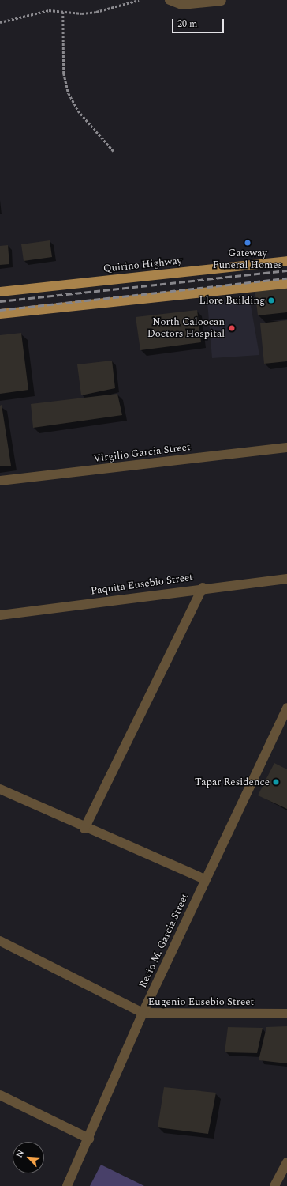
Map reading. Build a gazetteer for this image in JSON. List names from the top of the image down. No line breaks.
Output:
{"streets":{"main road":["Quirino Highway"],"street":["Virgilio Garcia Street","Paquita Eusebio Street","Recio M. Garcia Street","Eugenio Eusebio Street"]},"crossings":[["Recio M. Garcia Street","Eugenio Eusebio Street"]],"places":["Gateway Funeral Homes","Llore Building","North Caloocan Doctors Hospital","Tapar Residence"],"scale_bar":"20 m","north":"top left"}
